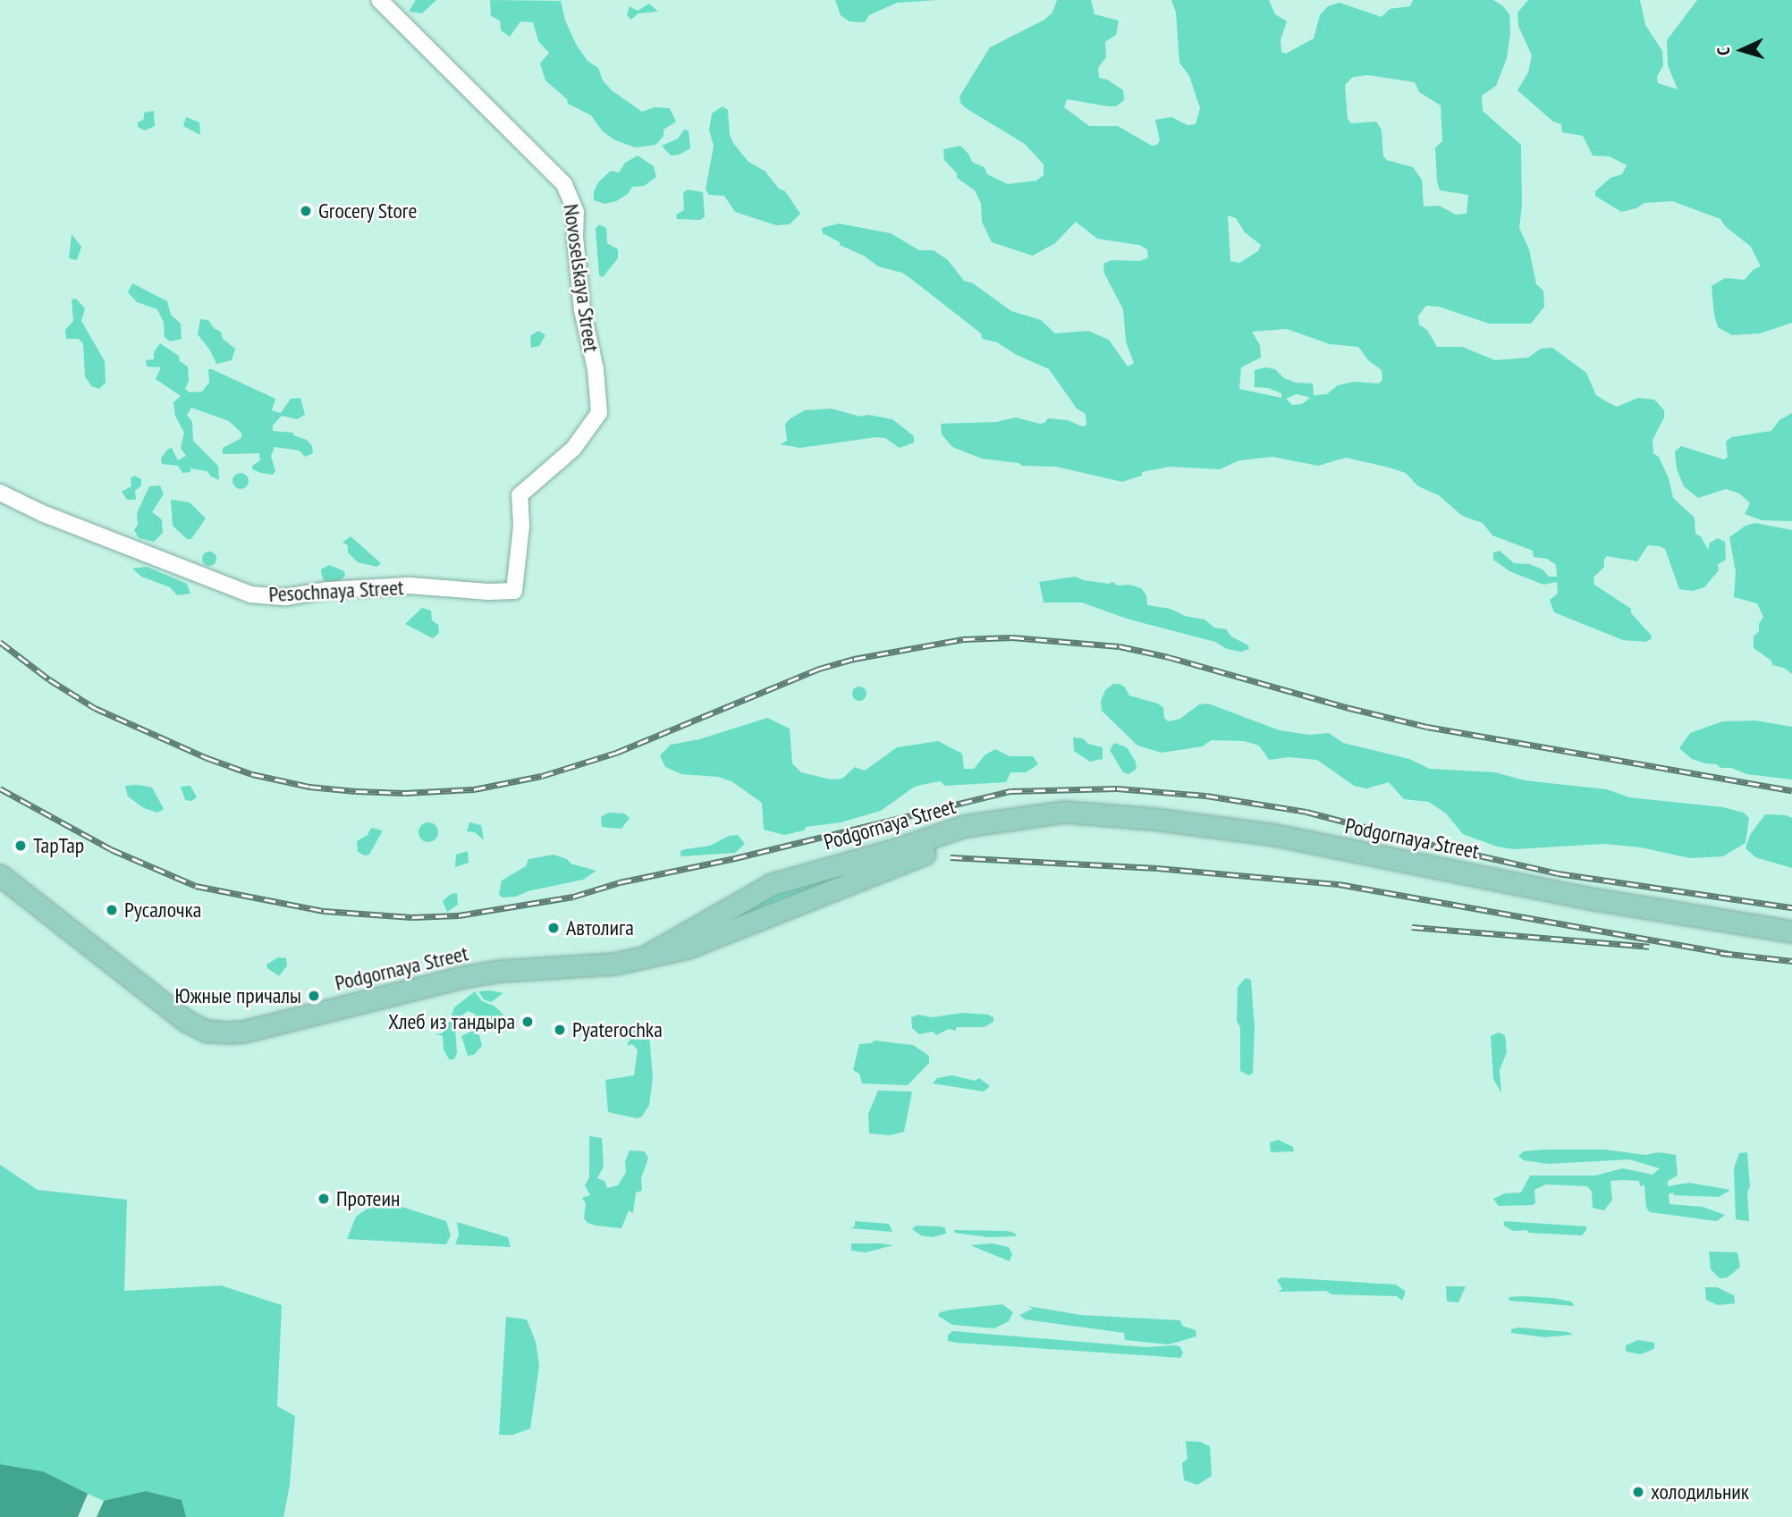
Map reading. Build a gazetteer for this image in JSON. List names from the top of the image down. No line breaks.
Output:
{"streets":{"main road":["Podgornaya Street"],"street":["Novoselskaya Street","Pesochnaya Street"]},"crossings":[["Novoselskaya Street","Pesochnaya Street"]],"places":["Grocery Store","ТарТар","Русалочка","Автолига","Южные причалы","Хлеб из тандыра","Pyaterochka","Протеин","холодильник"],"north":"left"}
